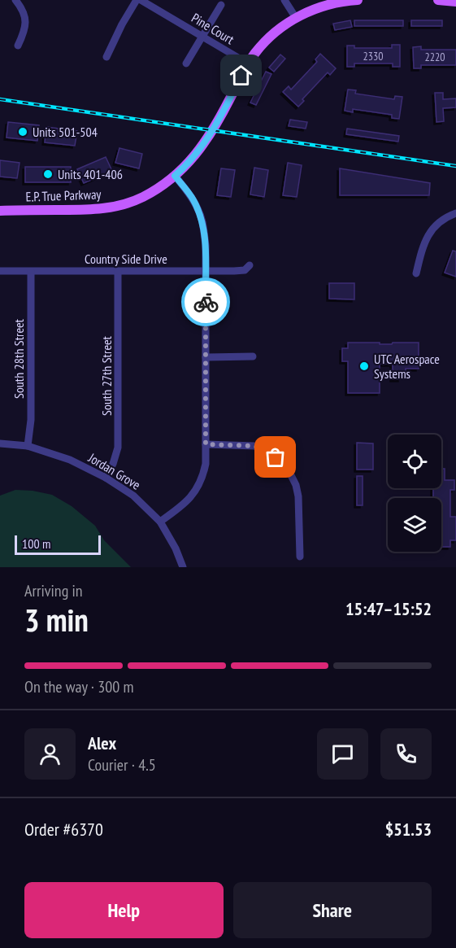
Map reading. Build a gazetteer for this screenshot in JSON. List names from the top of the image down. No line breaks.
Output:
{"streets":{"main road":["E.P. True Parkway"],"street":["Pine Court","Country Side Drive","South 28th Street","South 27th Street","Jordan Grove"]},"crossings":[["Pine Court","E.P. True Parkway"],["Country Side Drive","South 28th Street"],["Country Side Drive","South 27th Street"],["South 28th Street","Jordan Grove"],["South 27th Street","Jordan Grove"]],"places":["Units 501-504","Units 401-406","UTC Aerospace Systems"],"house_numbers":["2330","2220"],"scale_bar":"100 m","page":{"scale":"100 m","heading":["3 min","Arriving in","15:47–15:52"],"panel":["Alex","Courier · 4.5","Order #6370","$51.53"],"bar":"On the way · 300 m","buttons":["Help","Share"]}}
